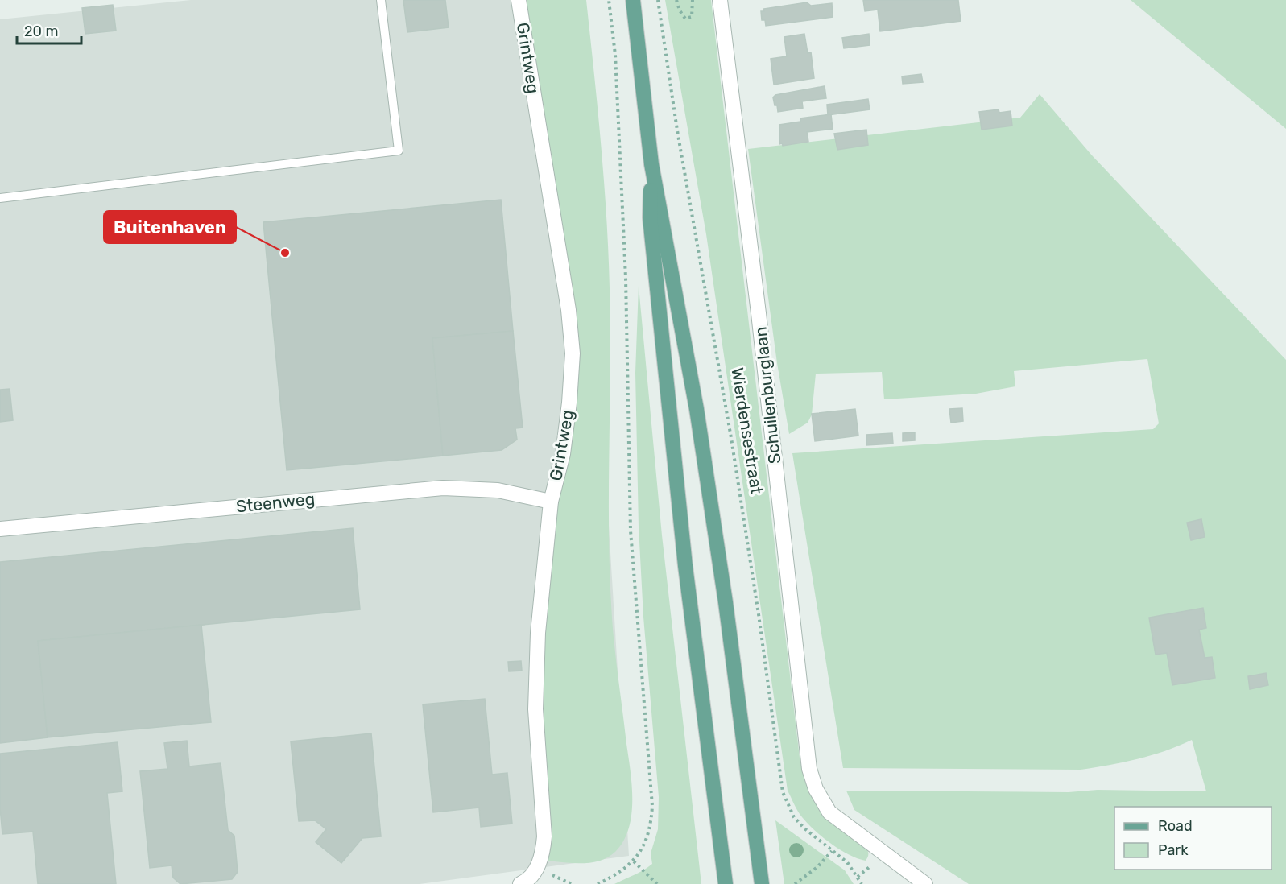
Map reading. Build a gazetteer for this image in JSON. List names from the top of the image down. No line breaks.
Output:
{"streets":{"street":["Grintweg","Schuilenburglaan","Steenweg"],"path":["Wierdensestraat"]},"crossings":[["Grintweg","Steenweg"]],"places":["Buitenhaven"],"legend":["Road","Park"],"scale_bar":"20 m"}
